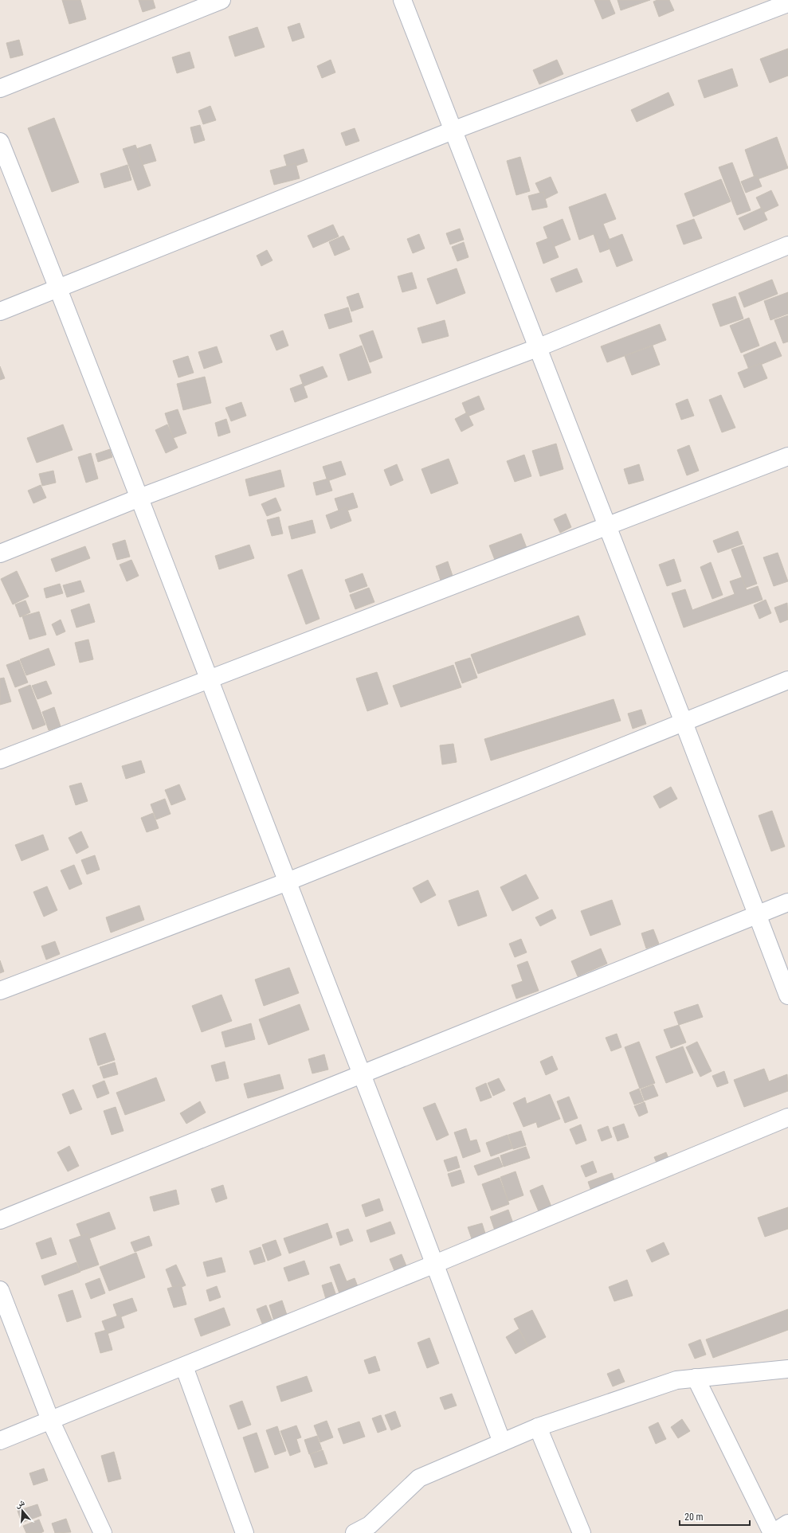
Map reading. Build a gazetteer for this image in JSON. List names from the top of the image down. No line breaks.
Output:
{"scale_bar":"20 m","north":"top"}
